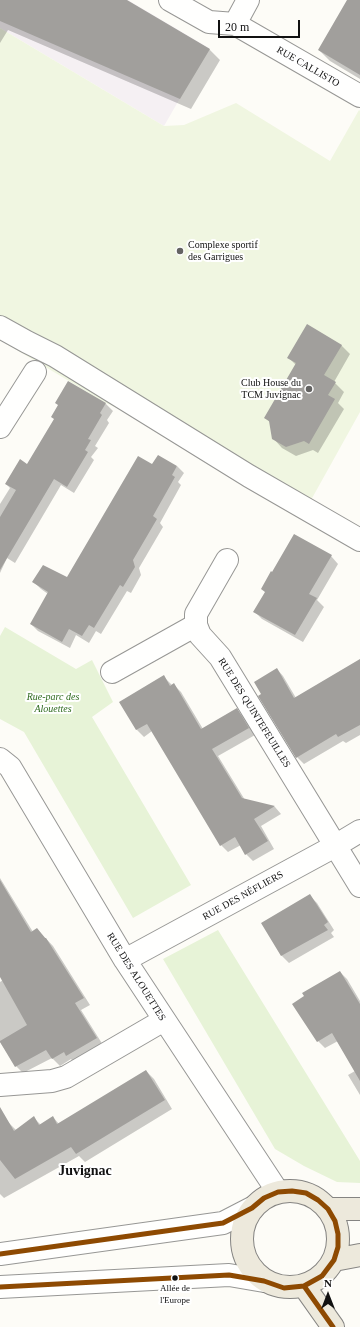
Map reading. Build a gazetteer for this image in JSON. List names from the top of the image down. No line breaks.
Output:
{"streets":{"street":["RUE CALLISTO","RUE DES QUINTEFEUILLES","RUE DES NÉFLIERS","RUE DES ALOUETTES"]},"crossings":[["RUE DES QUINTEFEUILLES","RUE DES NÉFLIERS"],["RUE DES NÉFLIERS","RUE DES ALOUETTES"]],"districts":["Juvignac"],"parks":["Rue-parc des Alouettes"],"places":["Complexe sportif des Garrigues","Club House du TCM Juvignac","Allée de l'Europe"],"scale_bar":"20 m","north":"top"}
